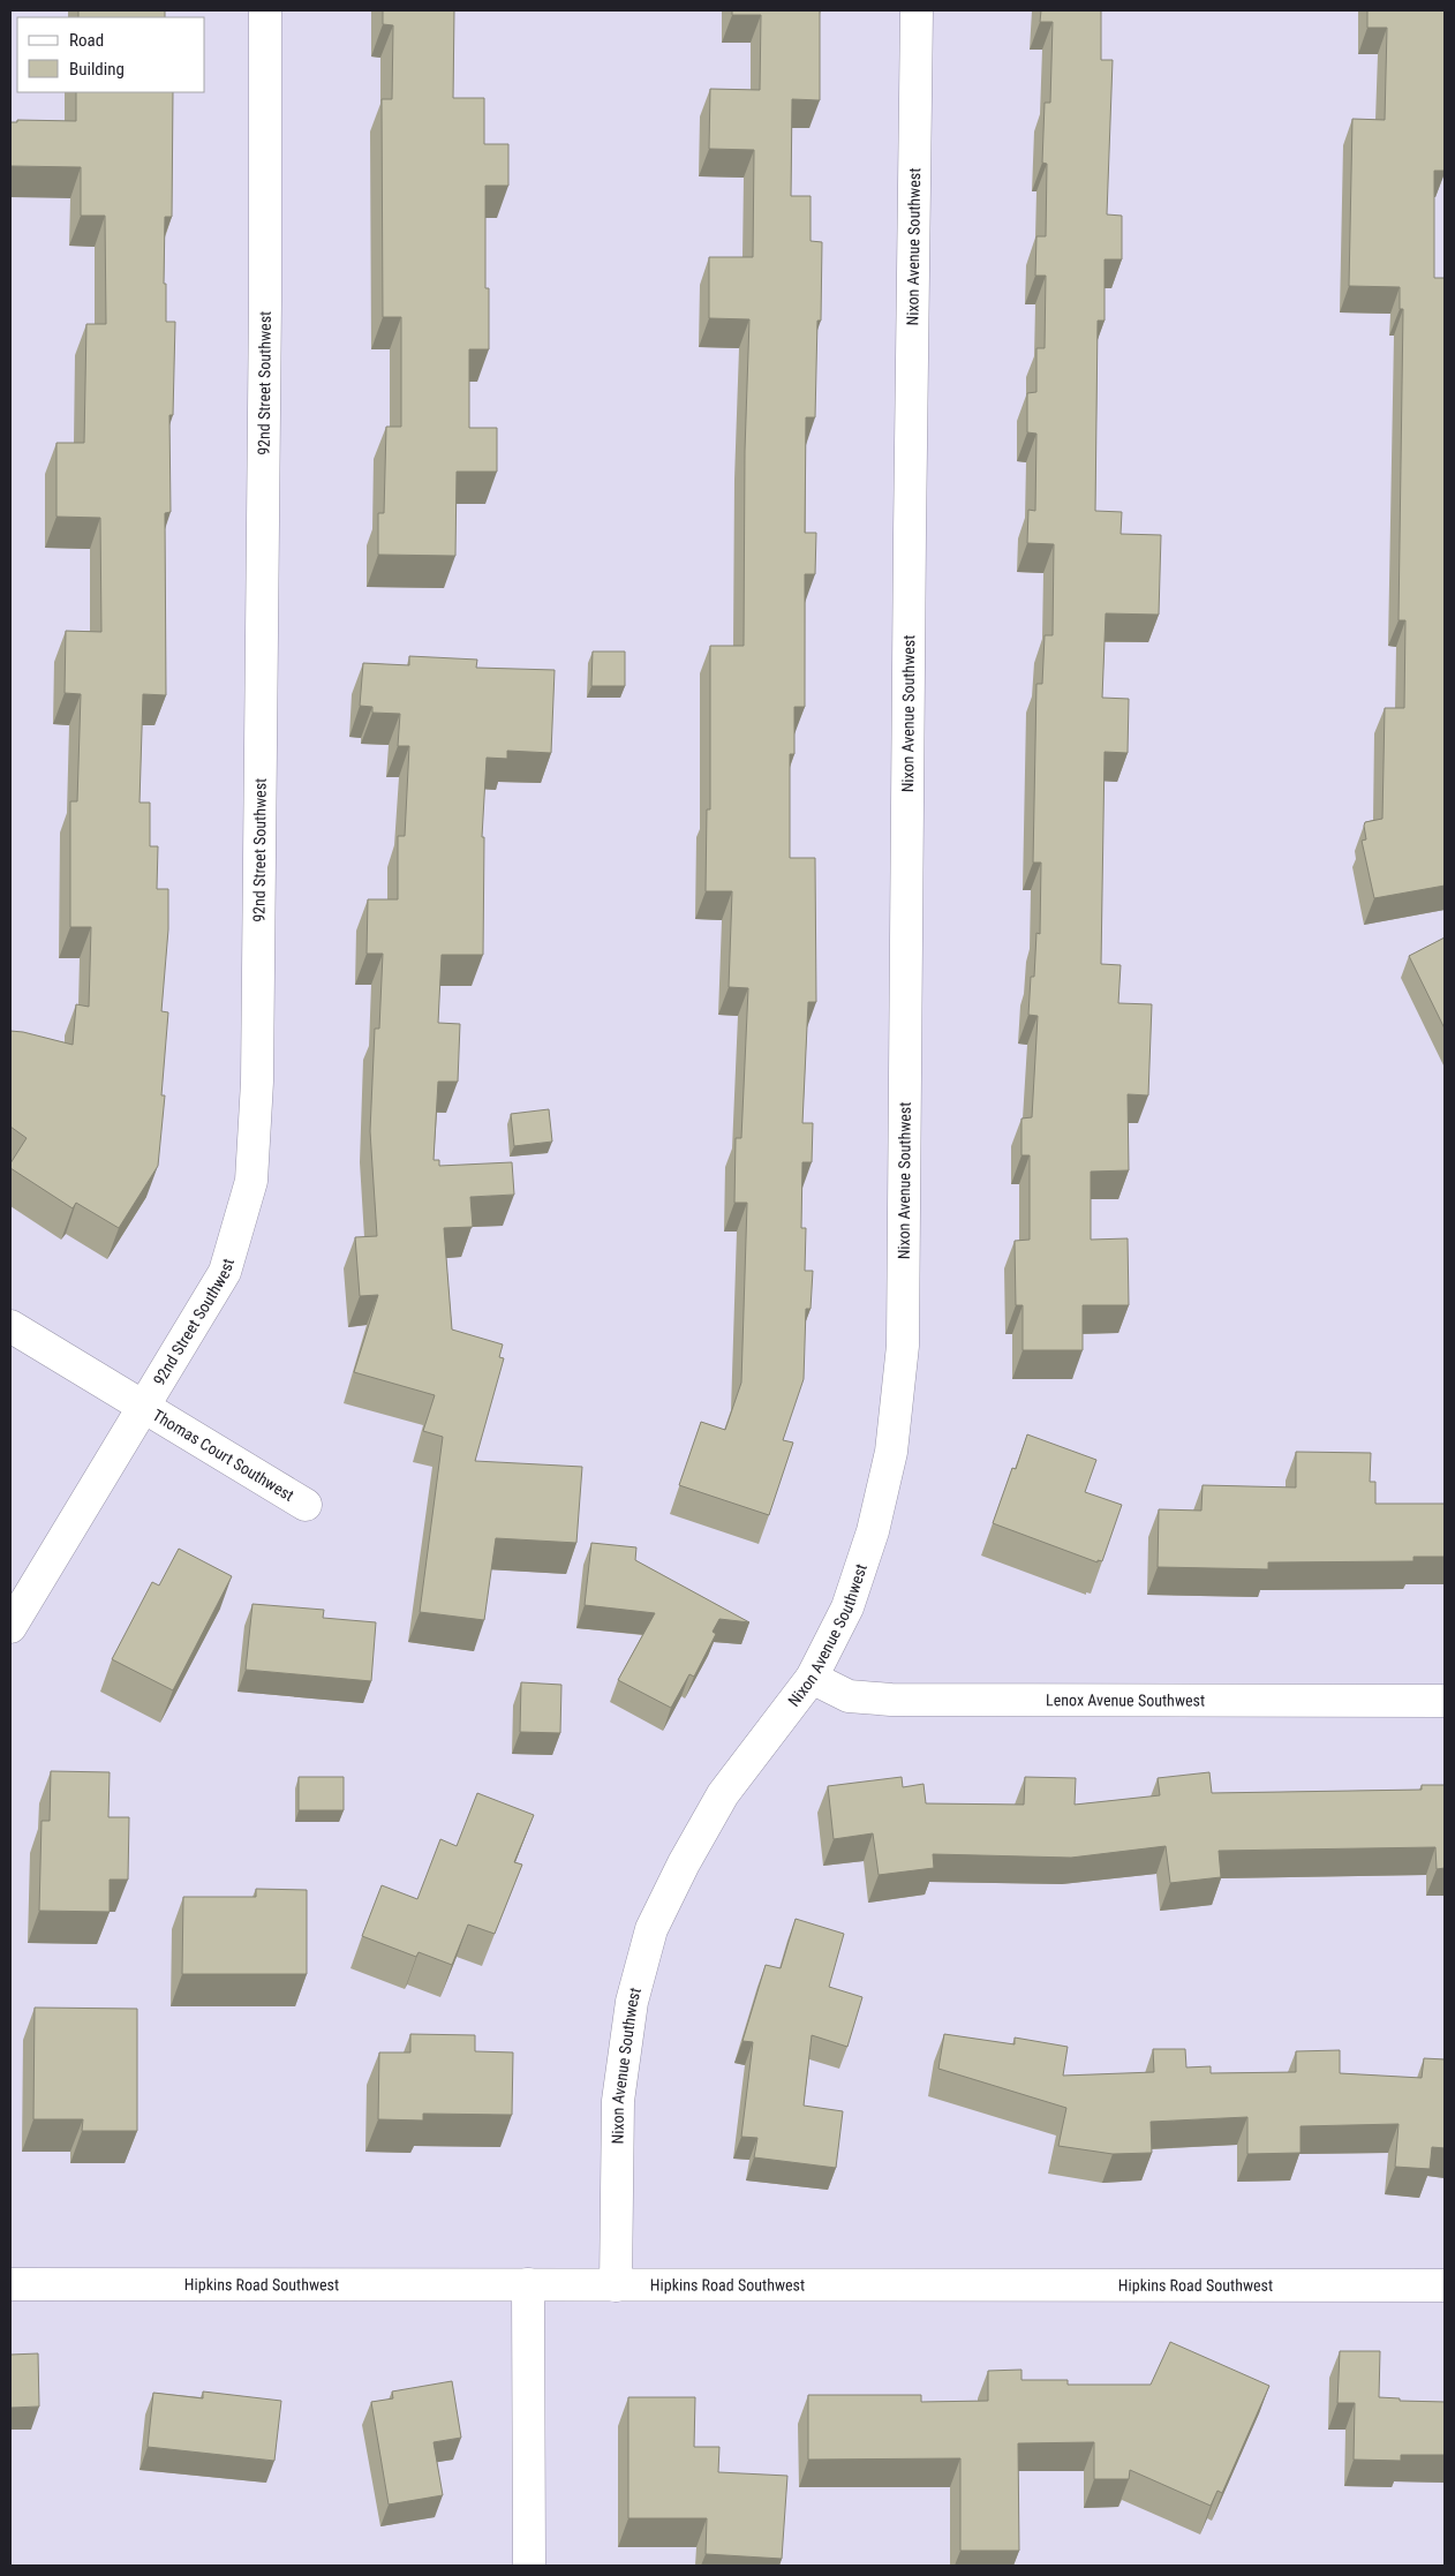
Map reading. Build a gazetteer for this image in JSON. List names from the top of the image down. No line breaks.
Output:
{"streets":{"street":["Nixon Avenue Southwest","92nd Street Southwest","Thomas Court Southwest","Lenox Avenue Southwest","Hipkins Road Southwest"]},"crossings":[["Nixon Avenue Southwest","Lenox Avenue Southwest"],["Nixon Avenue Southwest","Hipkins Road Southwest"],["92nd Street Southwest","Thomas Court Southwest"]],"legend":["Road","Building"]}
